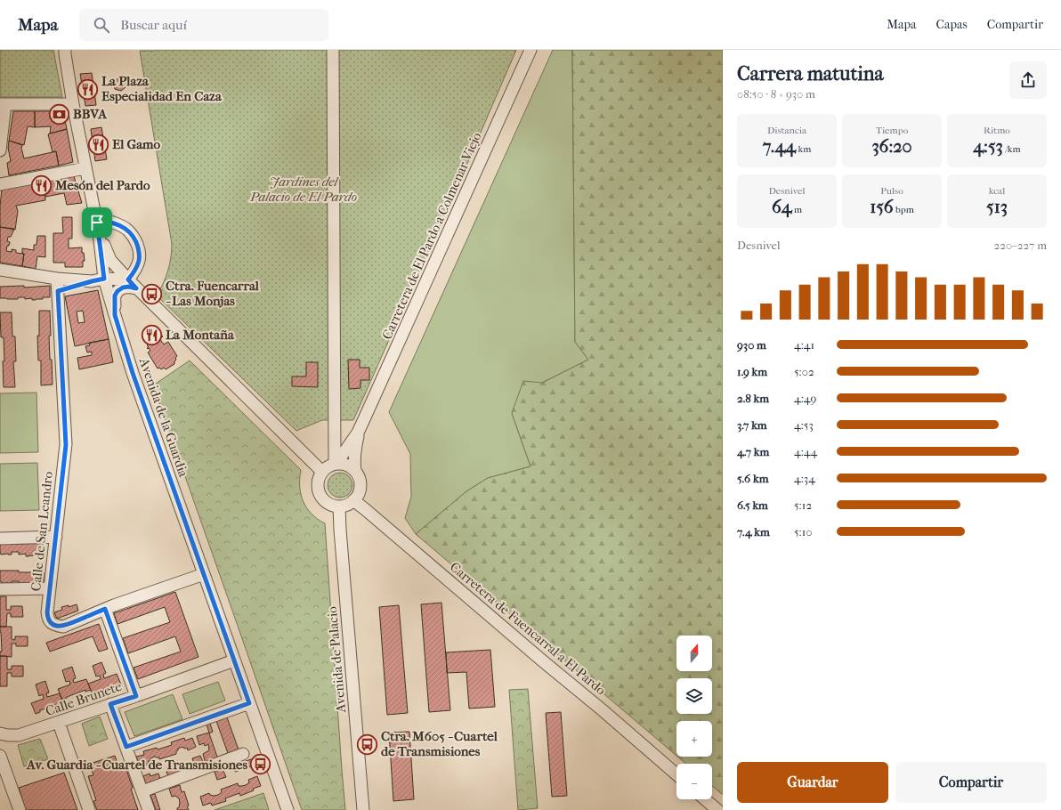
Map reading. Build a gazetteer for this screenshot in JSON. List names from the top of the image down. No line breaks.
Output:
{"streets":{"street":["Carretera de El Pardo a Colmenar Viejo","Avenida de la Guardia","Calle de San Leandro","Carretera de Fuencarral a El Pardo","Avenida de Palacio","Calle Brunete"]},"crossings":[["Avenida de la Guardia","Calle de San Leandro"],["Avenida de la Guardia","Calle Brunete"],["Carretera de Fuencarral a El Pardo","Avenida de Palacio"]],"parks":["Jardines del Palacio de El Pardo"],"places":{"restaurant":["La Plaza Especialidad En Caza","El Gamo","Mesón del Pardo","La Montaña"],"bank":["BBVA"],"bus stop":["Ctra. Fuencarral - Las Monjas","Ctra. M605 - Cuartel de Transmisiones","Av. Guardia - Cuartel de Transmisiones"]},"north":"top","page":{"header":"Mapa","search":"Buscar aquí","nav":["Mapa","Capas","Compartir"],"heading":["Carrera matutina","08:50 · 8 × 930 m"],"stats":[["Distancia","7.44 km"],["Tiempo","36:20"],["Ritmo","4:53 /km"],["Desnivel","64 m"],["Pulso","156 bpm"],["kcal","513"]],"chart":["Desnivel","220–227 m"],"list":[{"name":"930 m","note":"4:41"},{"name":"1.9 km","note":"5:02"},{"name":"2.8 km","note":"4:49"},{"name":"3.7 km","note":"4:53"},{"name":"4.7 km","note":"4:44"},{"name":"5.6 km","note":"4:34"},{"name":"6.5 km","note":"5:12"},{"name":"7.4 km","note":"5:10"}],"map_buttons":["+","−"],"buttons":["Guardar","Compartir"]}}
